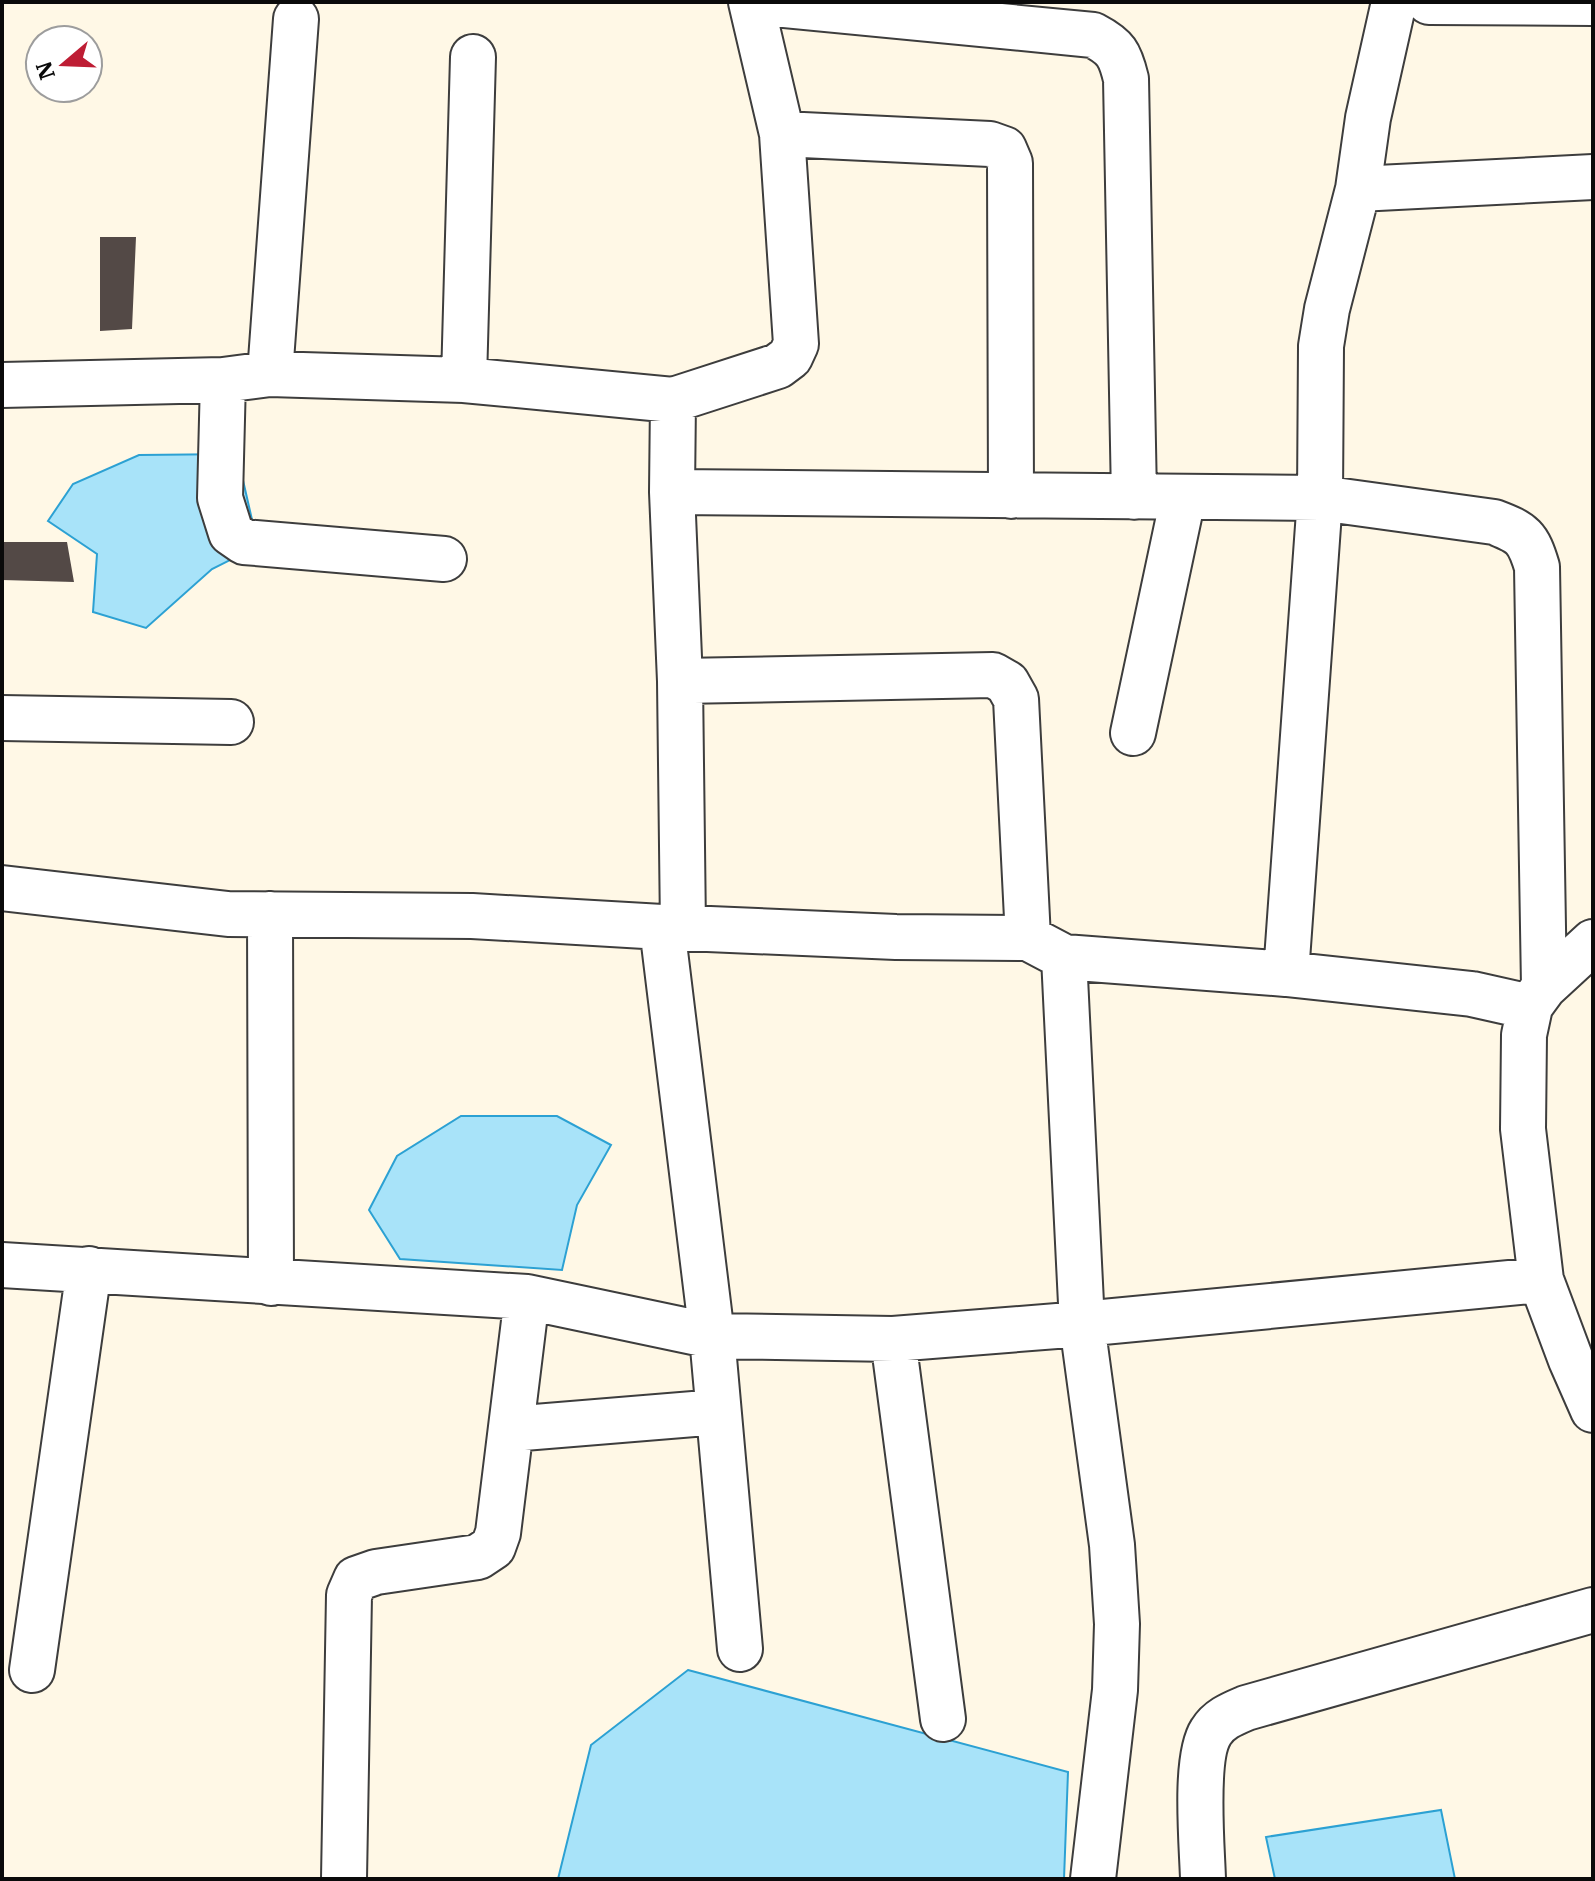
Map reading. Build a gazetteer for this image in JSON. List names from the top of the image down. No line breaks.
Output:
{"north":"left"}
